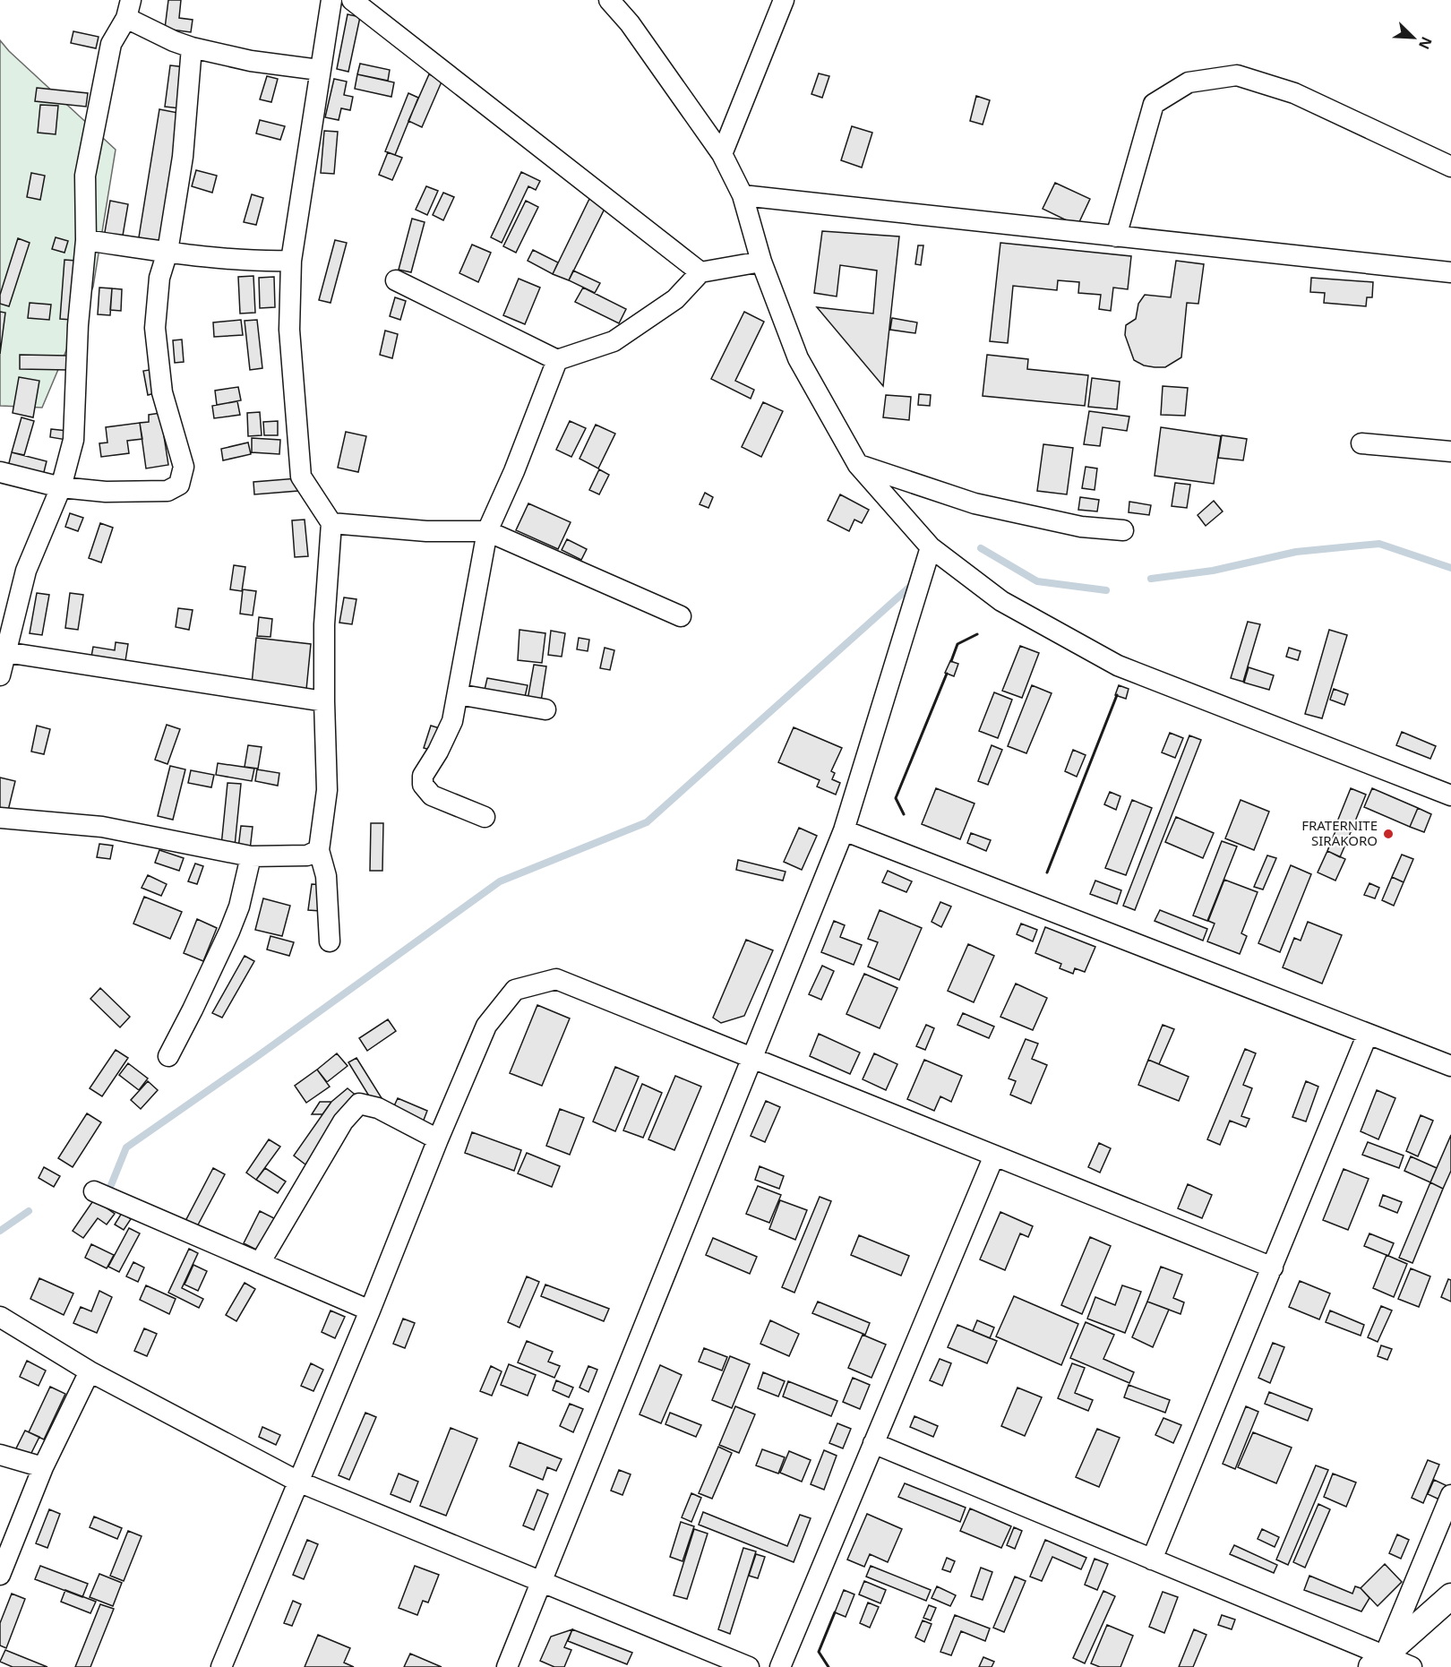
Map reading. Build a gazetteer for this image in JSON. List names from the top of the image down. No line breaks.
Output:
{"places":["FRATERNITE SIRAKORO"],"north":"bottom right"}
